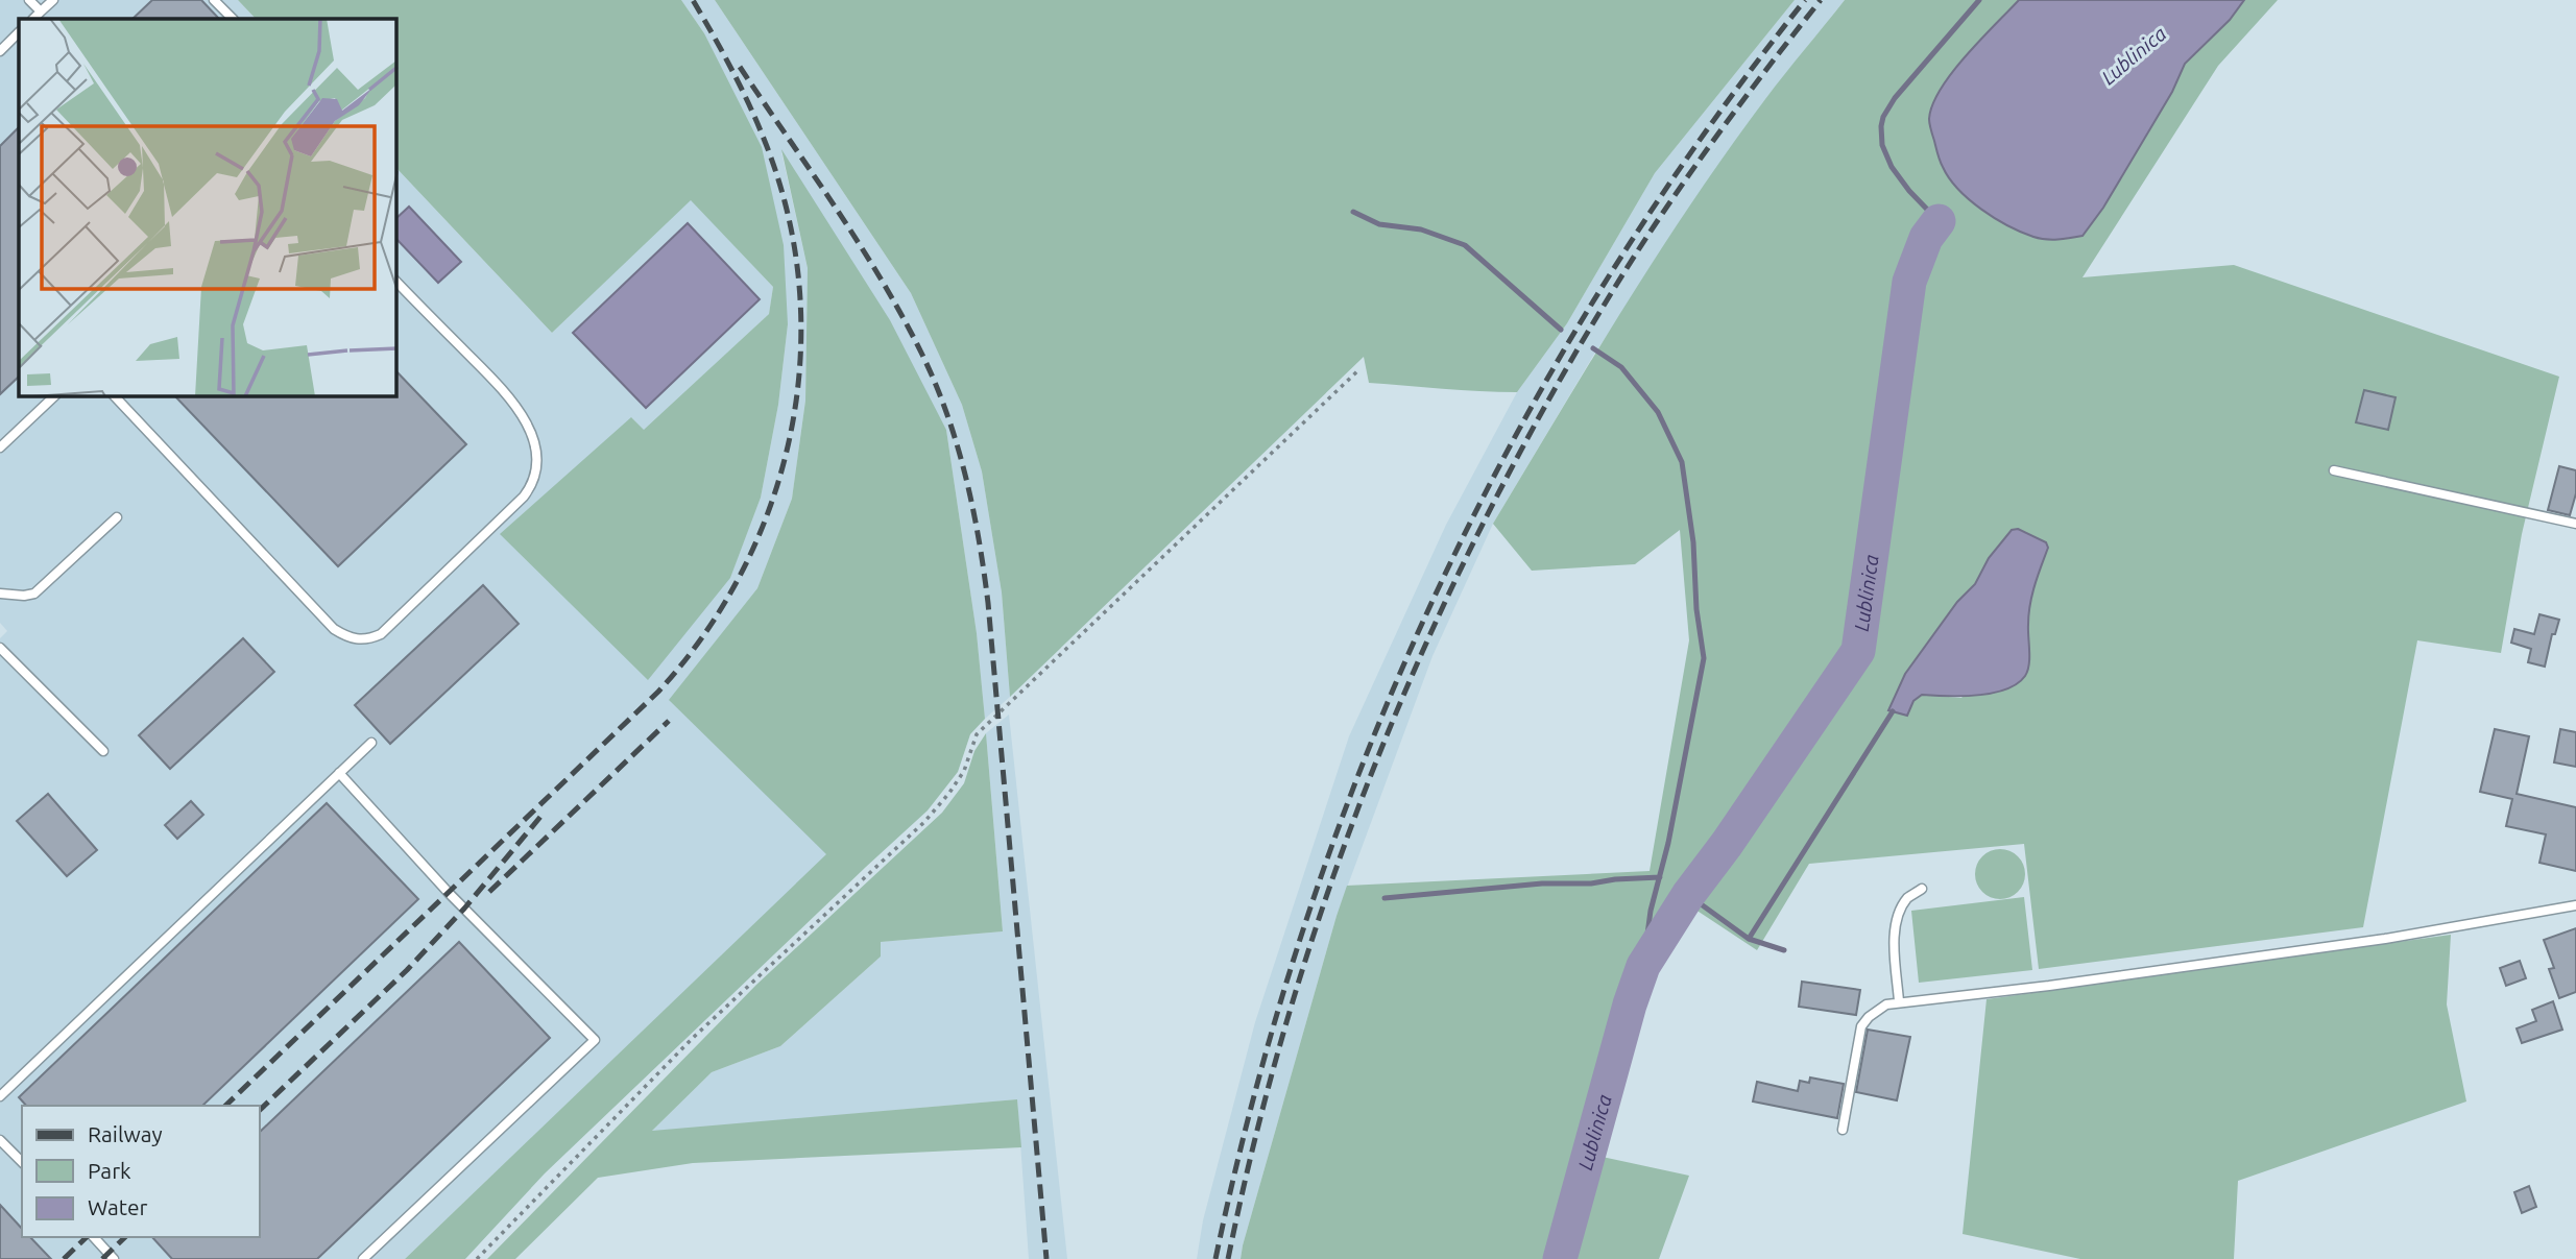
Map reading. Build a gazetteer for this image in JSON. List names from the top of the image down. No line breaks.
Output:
{"water":["Lublinica"],"legend":["Railway","Park","Water"]}
